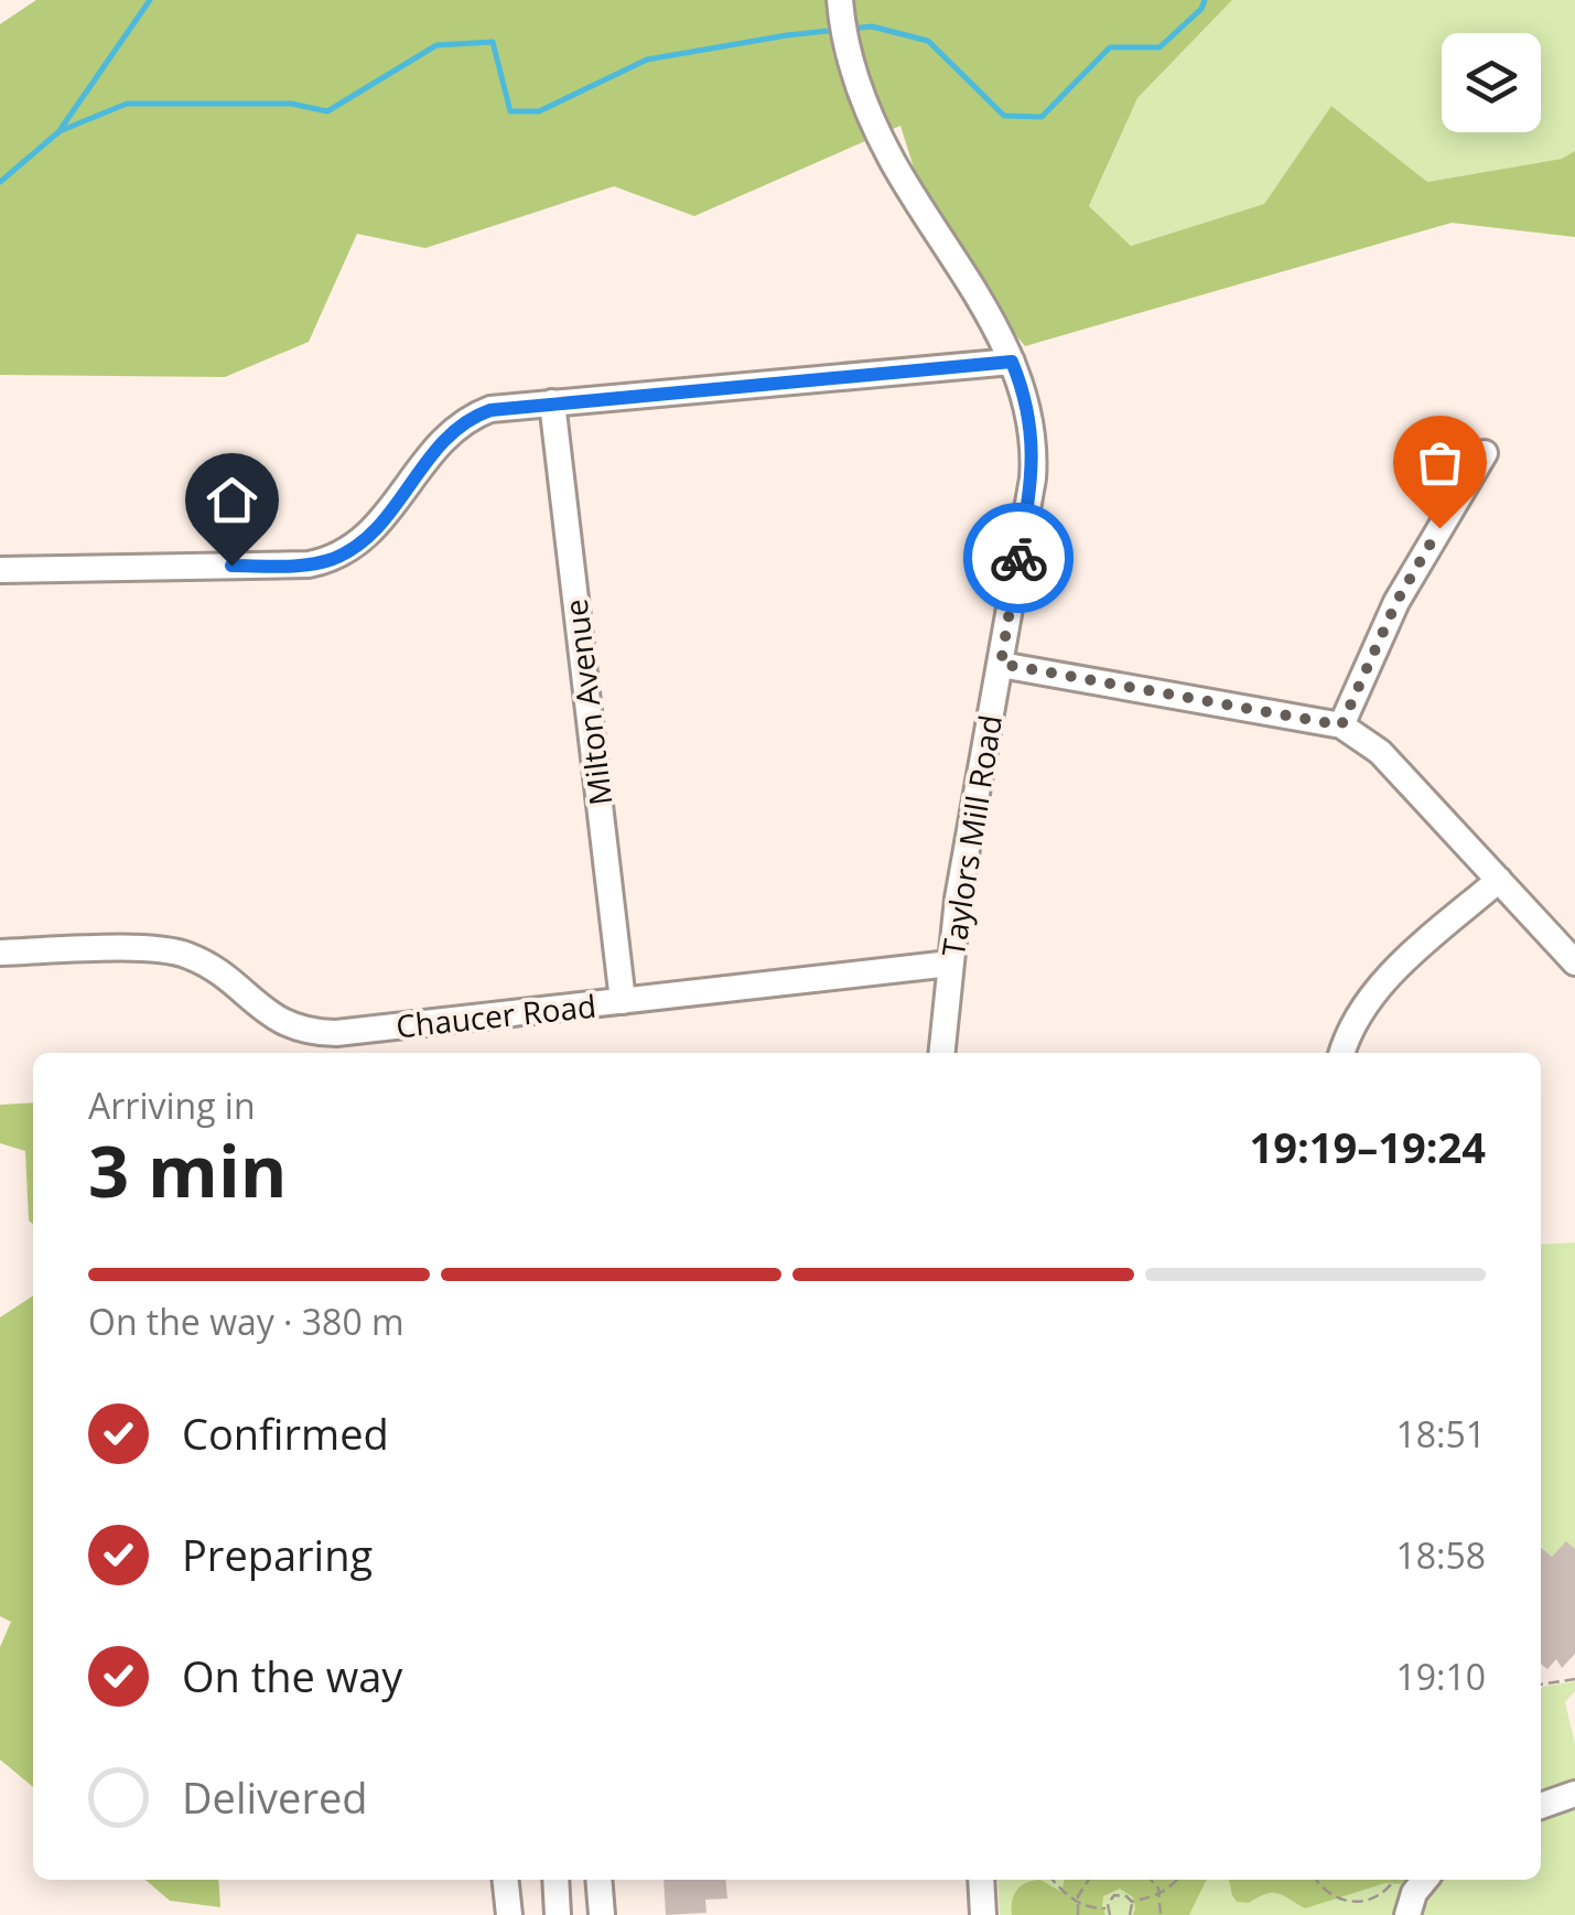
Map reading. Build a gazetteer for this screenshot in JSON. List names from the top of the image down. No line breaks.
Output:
{"streets":{"street":["Milton Avenue","Taylors Mill Road","Chaucer Road"]},"crossings":[["Milton Avenue","Chaucer Road"],["Taylors Mill Road","Chaucer Road"]],"page":{"heading":["3 min","Arriving in","19:19–19:24"],"bar":"On the way · 380 m","list":[["Confirmed","18:51"],["Preparing","18:58"],["On the way","19:10"],"Delivered"]}}
